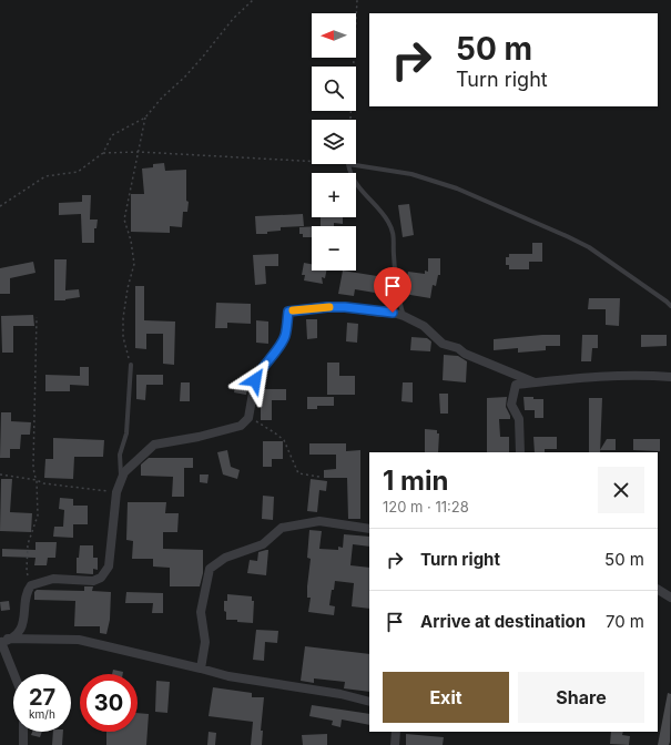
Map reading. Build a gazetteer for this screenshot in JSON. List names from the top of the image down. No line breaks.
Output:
{"north":"left","page":{"map_buttons":["+","−"],"turn":["50 m","Turn right"],"heading":["1 min","120 m · 11:28"],"list":[{"name":"Turn right","value":"50 m"},{"name":"Arrive at destination","value":"70 m"}],"buttons":["Exit","Share"],"speed":"27 km/h","limit":"30"}}
